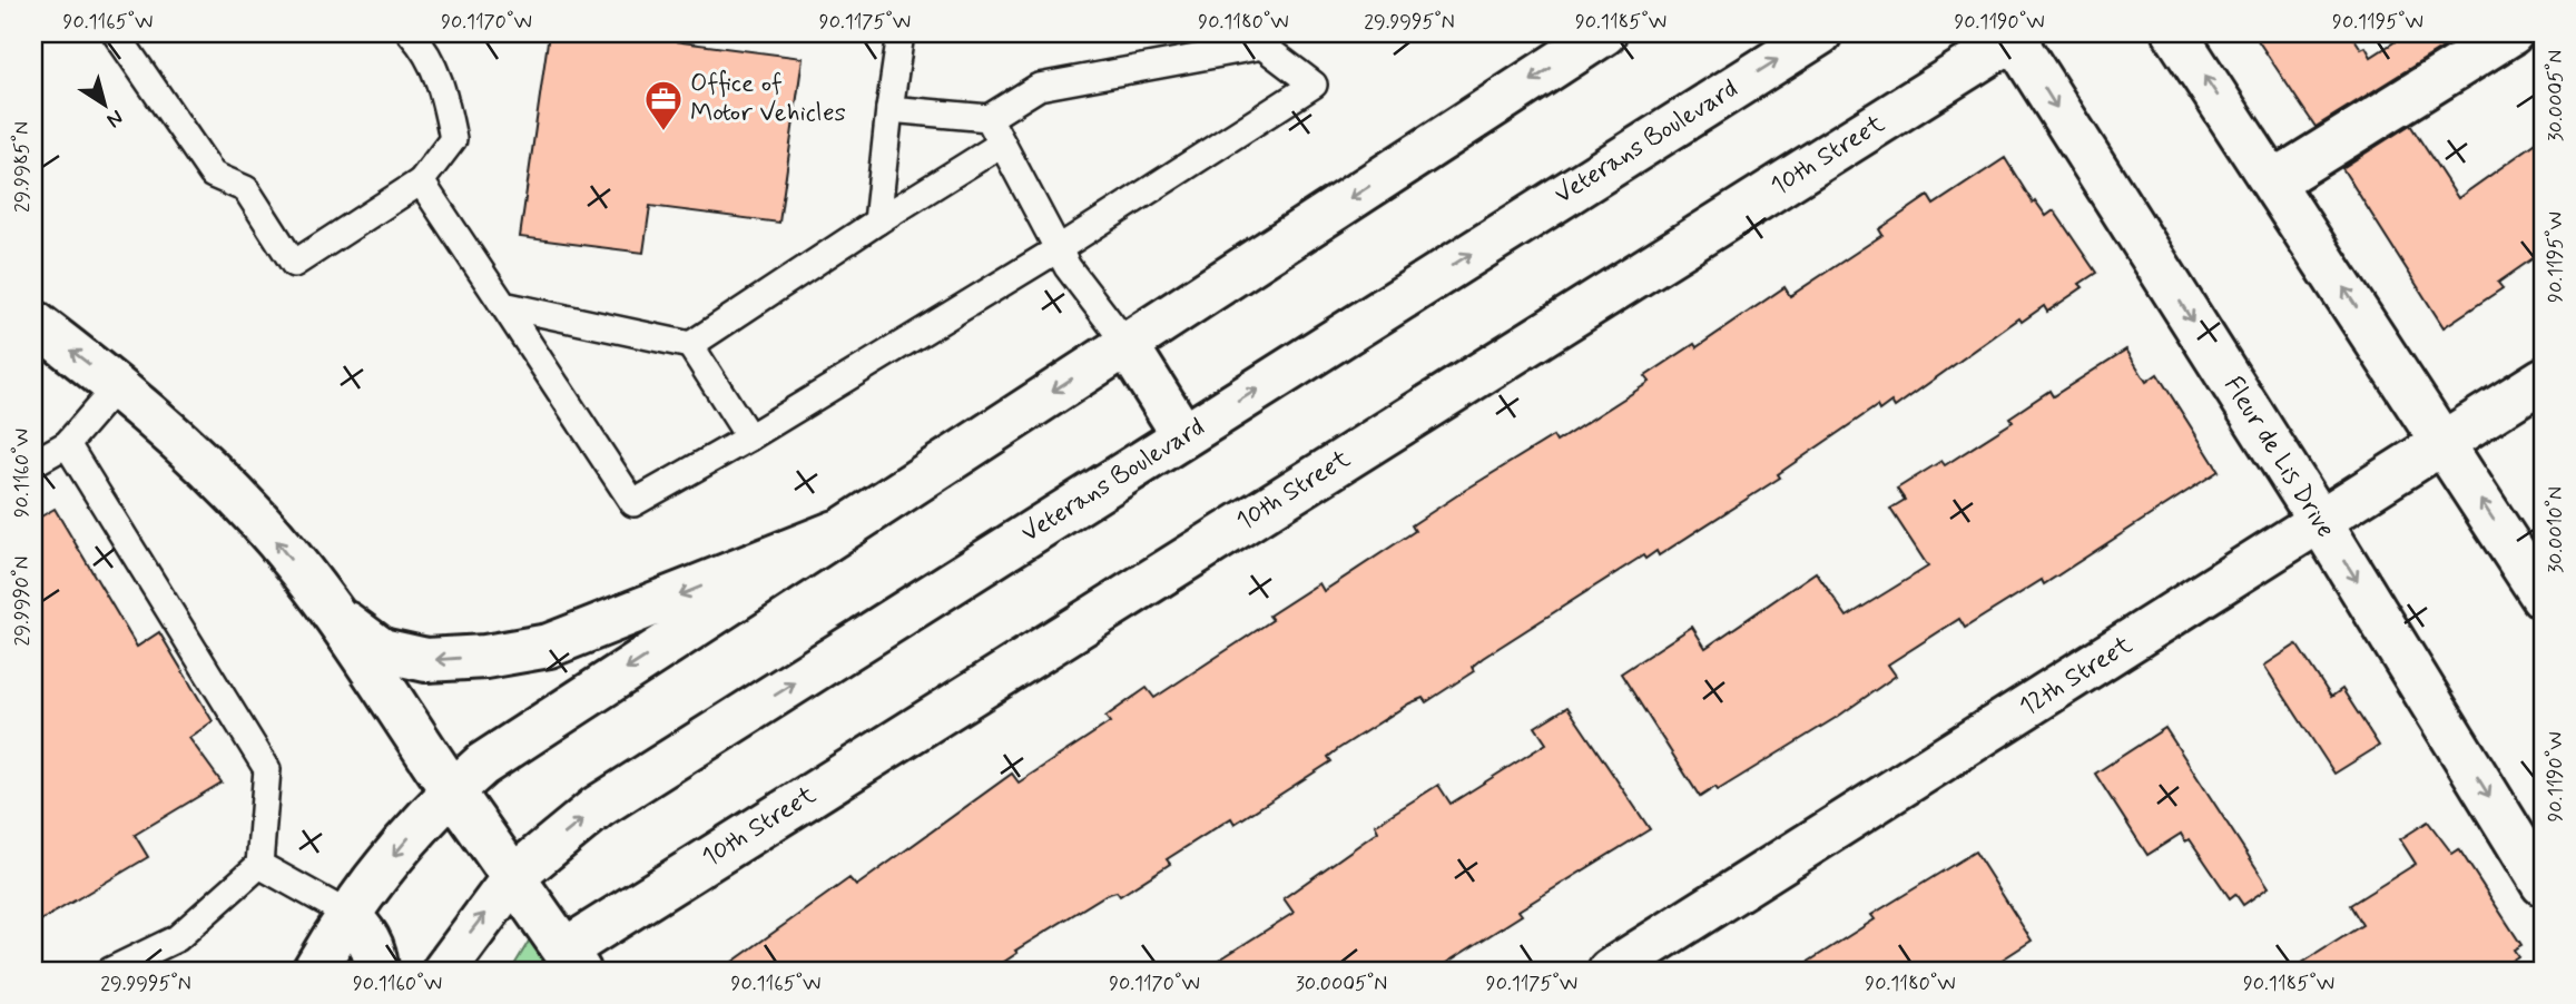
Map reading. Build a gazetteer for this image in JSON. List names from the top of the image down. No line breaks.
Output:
{"streets":{"main road":["Veterans Boulevard","10th Street","Fleur de Lis Drive","12th Street"]},"crossings":[["10th Street","Fleur de Lis Drive"],["Fleur de Lis Drive","12th Street"]],"places":{"office":["Office of Motor Vehicles"]},"north":"bottom right","coordinates":["90.1165°W","90.1170°W","90.1175°W","90.1180°W","29.9995°N","90.1185°W","90.1190°W","90.1195°W","30.0005°N","29.9985°N","90.1160°W","30.0010°N","29.9990°N"]}
